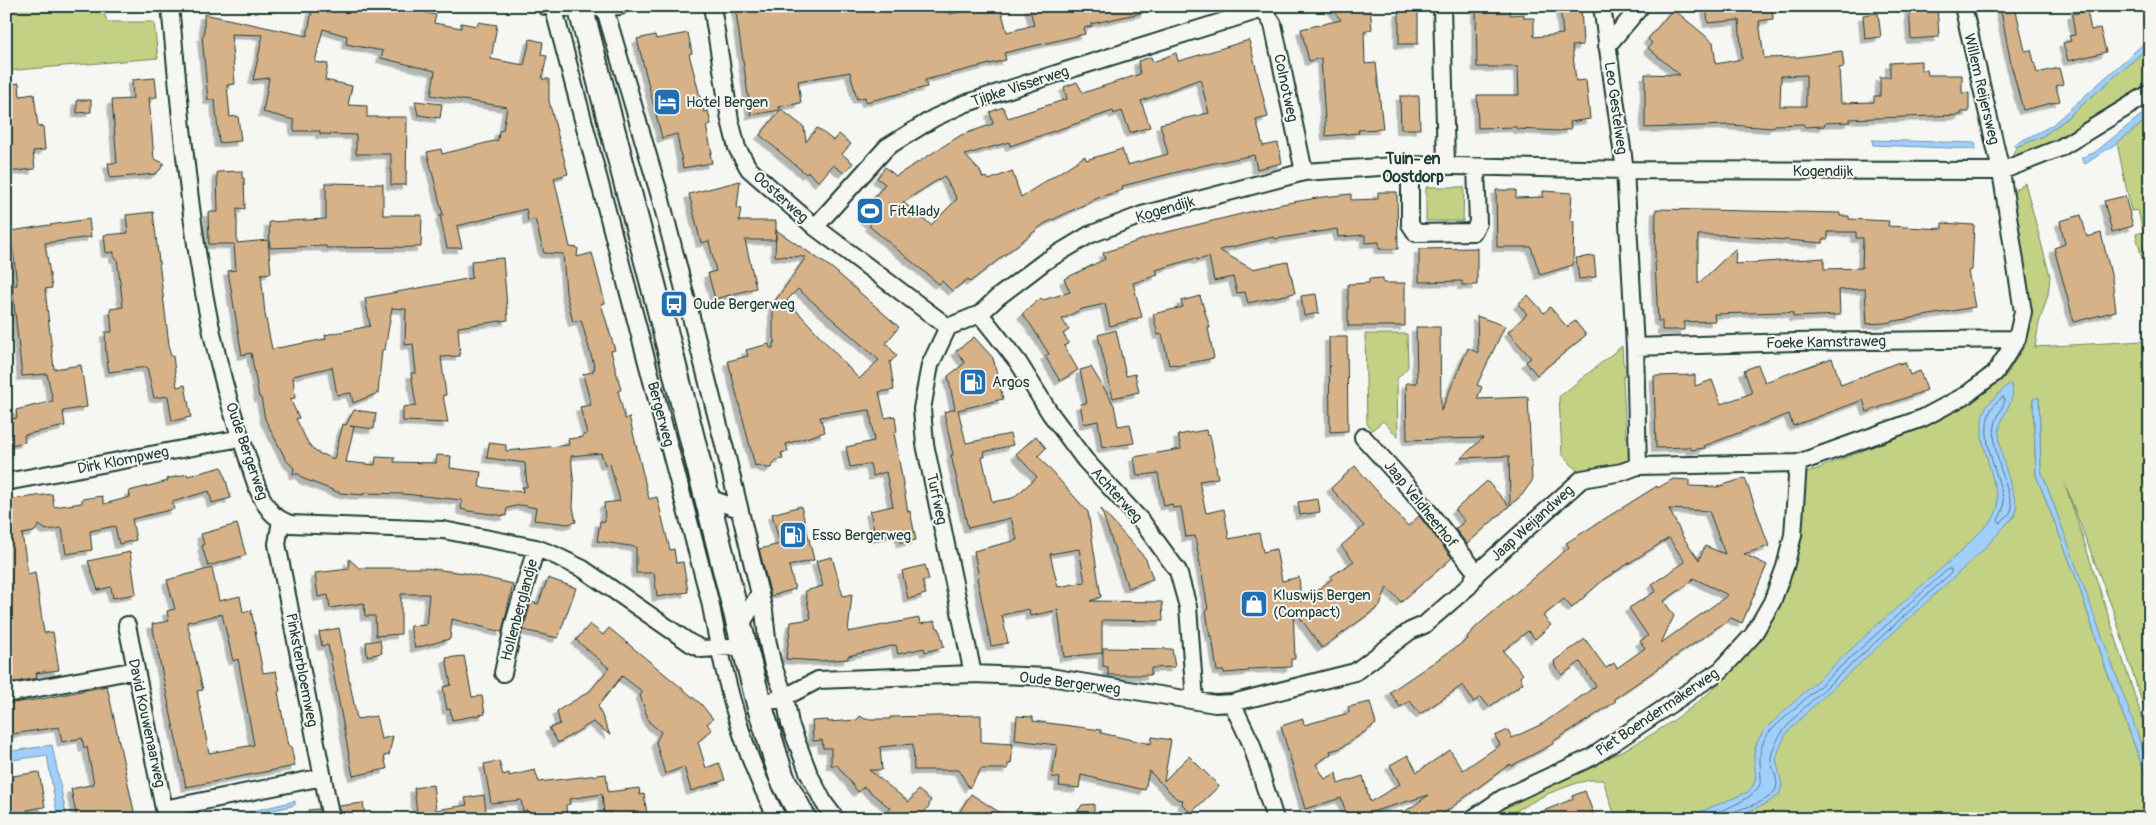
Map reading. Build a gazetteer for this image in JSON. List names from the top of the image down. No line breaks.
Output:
{"streets":{"main road":["Bergerweg"],"street":["Tjipke Visserweg","Colnotweg","Willem Reijersweg","Leo Gestelweg","Kogendijk","Oosterweg","Foeke Kamstraweg","Oude Bergerweg","Dirk Klompweg","Achterweg","Turfweg","Jaap Veldheerhof","Jaap Weijandweg","Hollenberglandje","Pinksterbloemweg","Piet Boendermakerweg","David Kouwenaarweg"]},"crossings":[["Tjipke Visserweg","Colnotweg"],["Tjipke Visserweg","Oosterweg"],["Colnotweg","Kogendijk"],["Willem Reijersweg","Kogendijk"],["Willem Reijersweg","Foeke Kamstraweg"],["Willem Reijersweg","Jaap Weijandweg"],["Leo Gestelweg","Kogendijk"],["Kogendijk","Oosterweg"],["Kogendijk","Achterweg"],["Kogendijk","Turfweg"],["Oosterweg","Turfweg"],["Foeke Kamstraweg","Jaap Weijandweg"],["Bergerweg","Oude Bergerweg"],["Oude Bergerweg","Dirk Klompweg"],["Oude Bergerweg","Achterweg"],["Oude Bergerweg","Turfweg"],["Oude Bergerweg","Jaap Weijandweg"],["Oude Bergerweg","Pinksterbloemweg"],["Jaap Veldheerhof","Jaap Weijandweg"],["Jaap Weijandweg","Piet Boendermakerweg"],["Pinksterbloemweg","David Kouwenaarweg"]],"districts":["Tuin- en Oostdorp"],"places":{"hotel":["Hotel Bergen"],"sports":["Fit4lady"],"bus stop":["Oude Bergerweg"],"fuel station":["Argos","Esso Bergerweg"],"shop":["Kluswijs Bergen (Compact)"]}}
